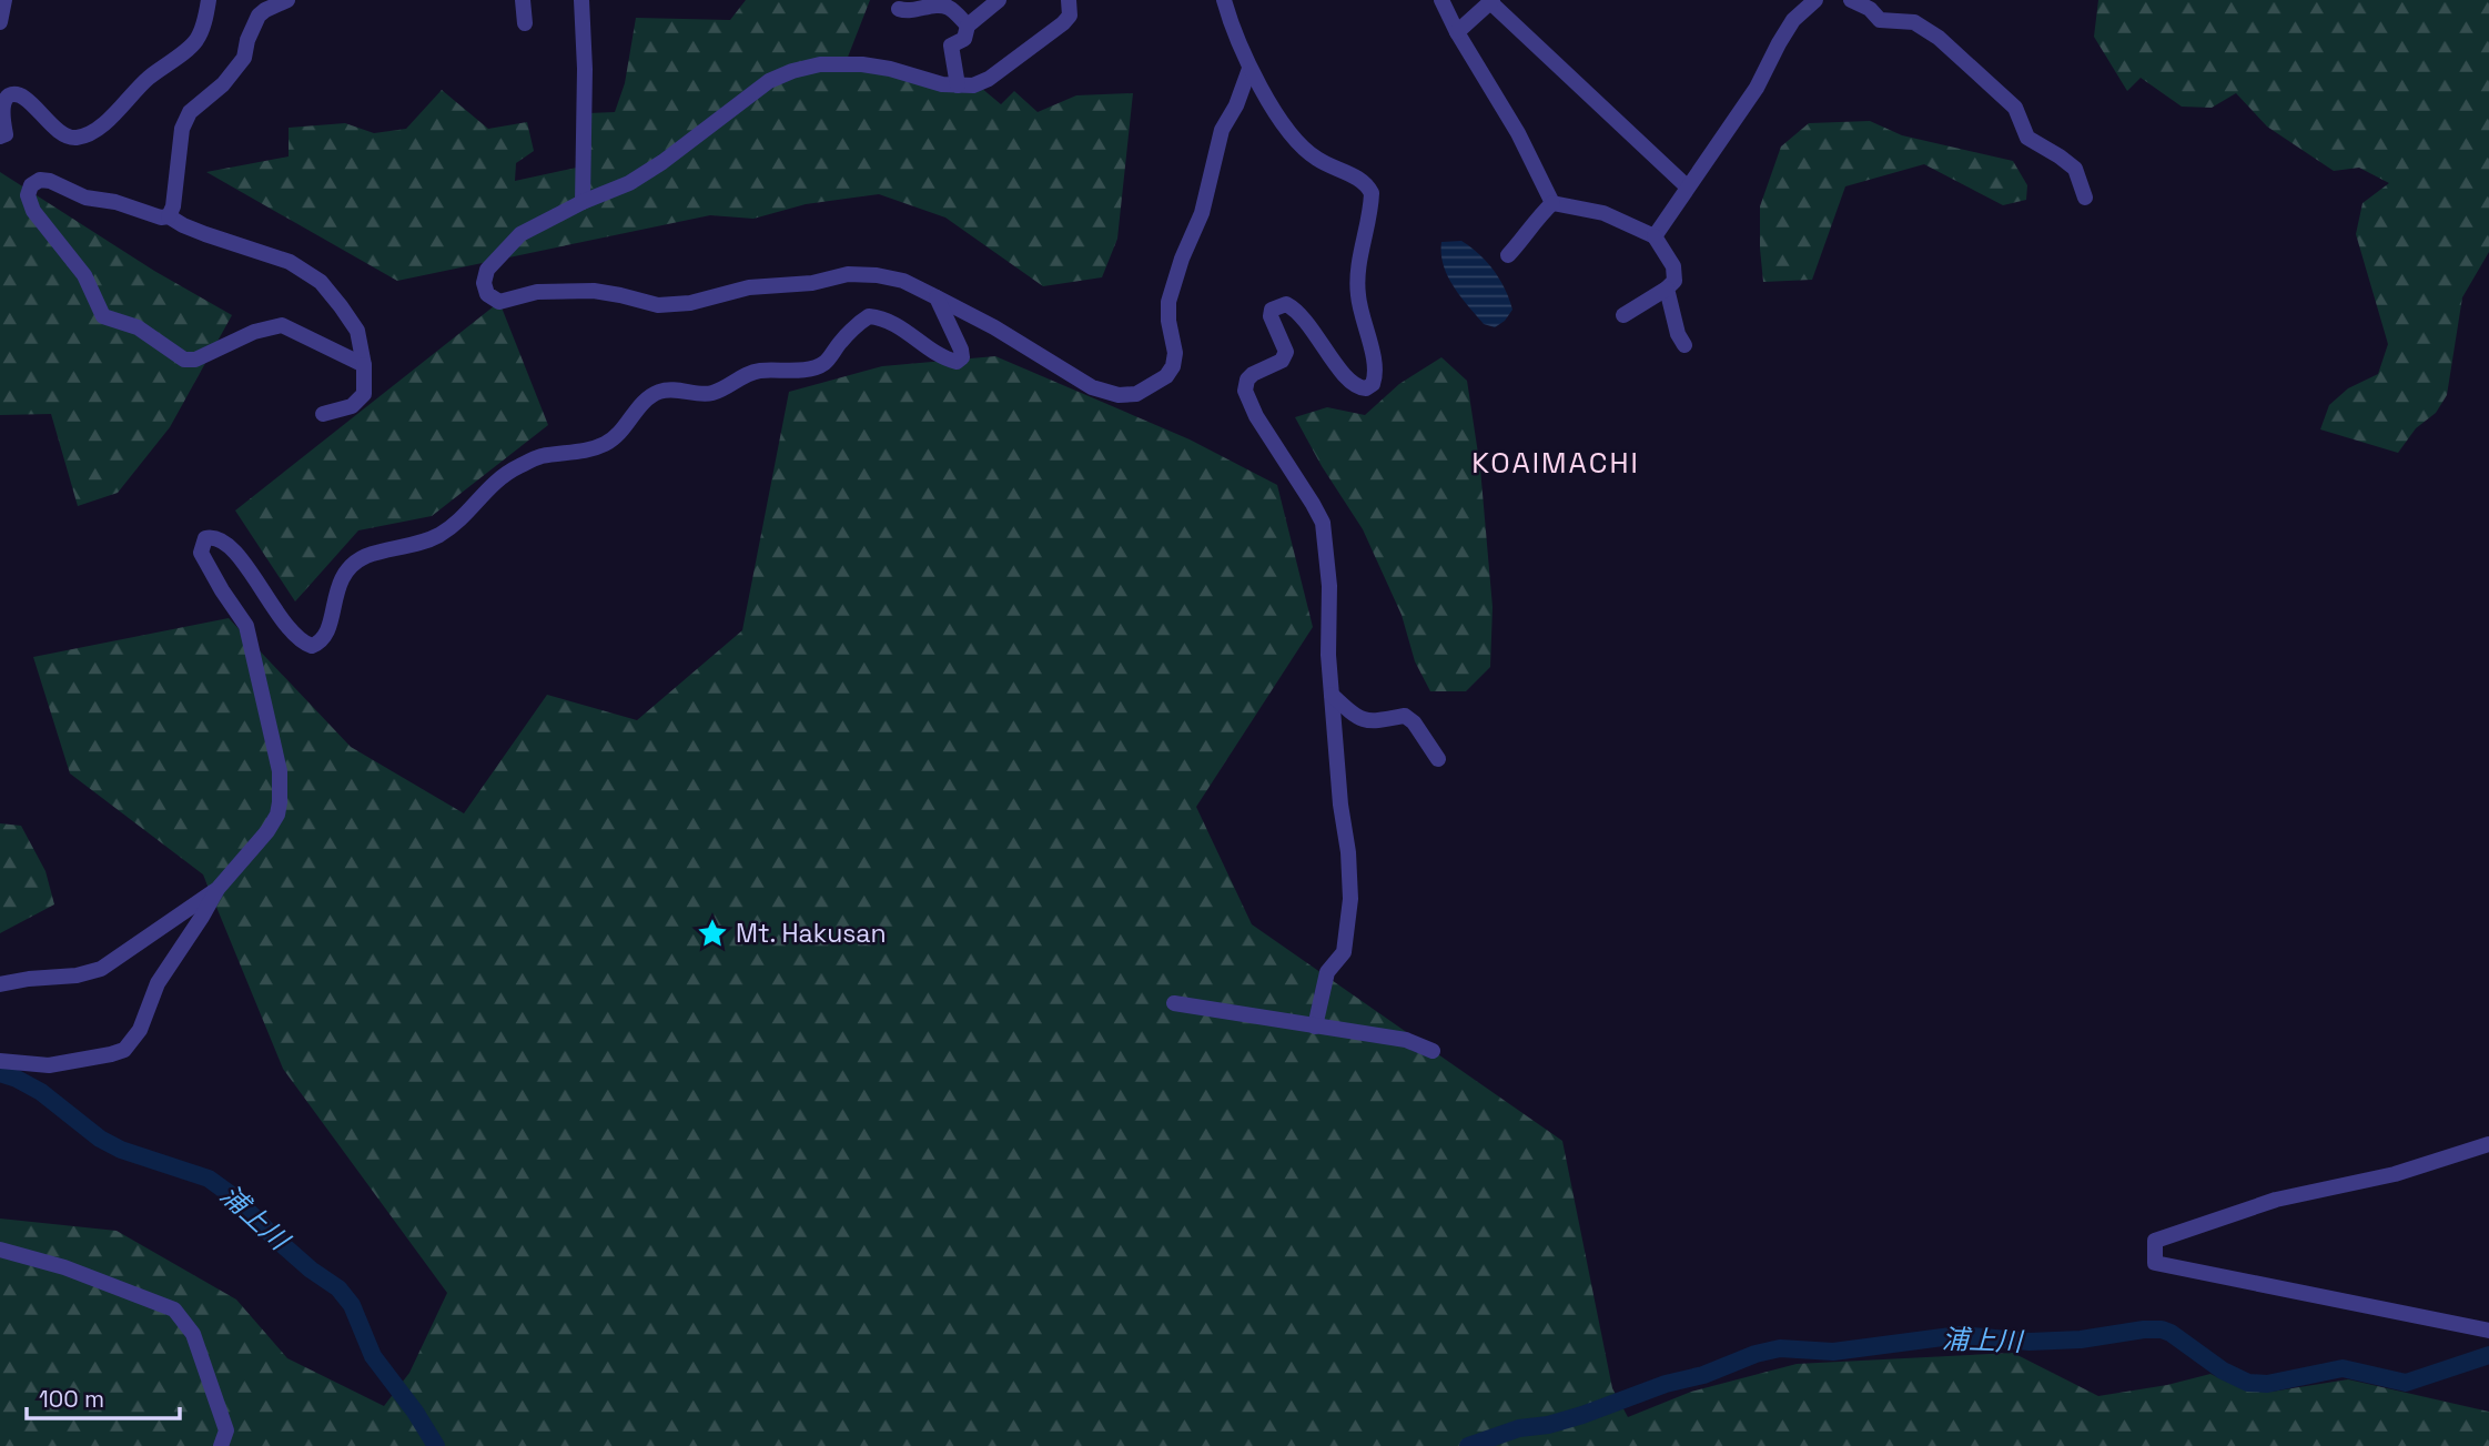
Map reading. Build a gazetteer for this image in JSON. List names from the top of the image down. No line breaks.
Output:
{"districts":["KOAIMACHI"],"water":["浦上川"],"places":{"place":["Mt. Hakusan"]},"scale_bar":"100 m"}
